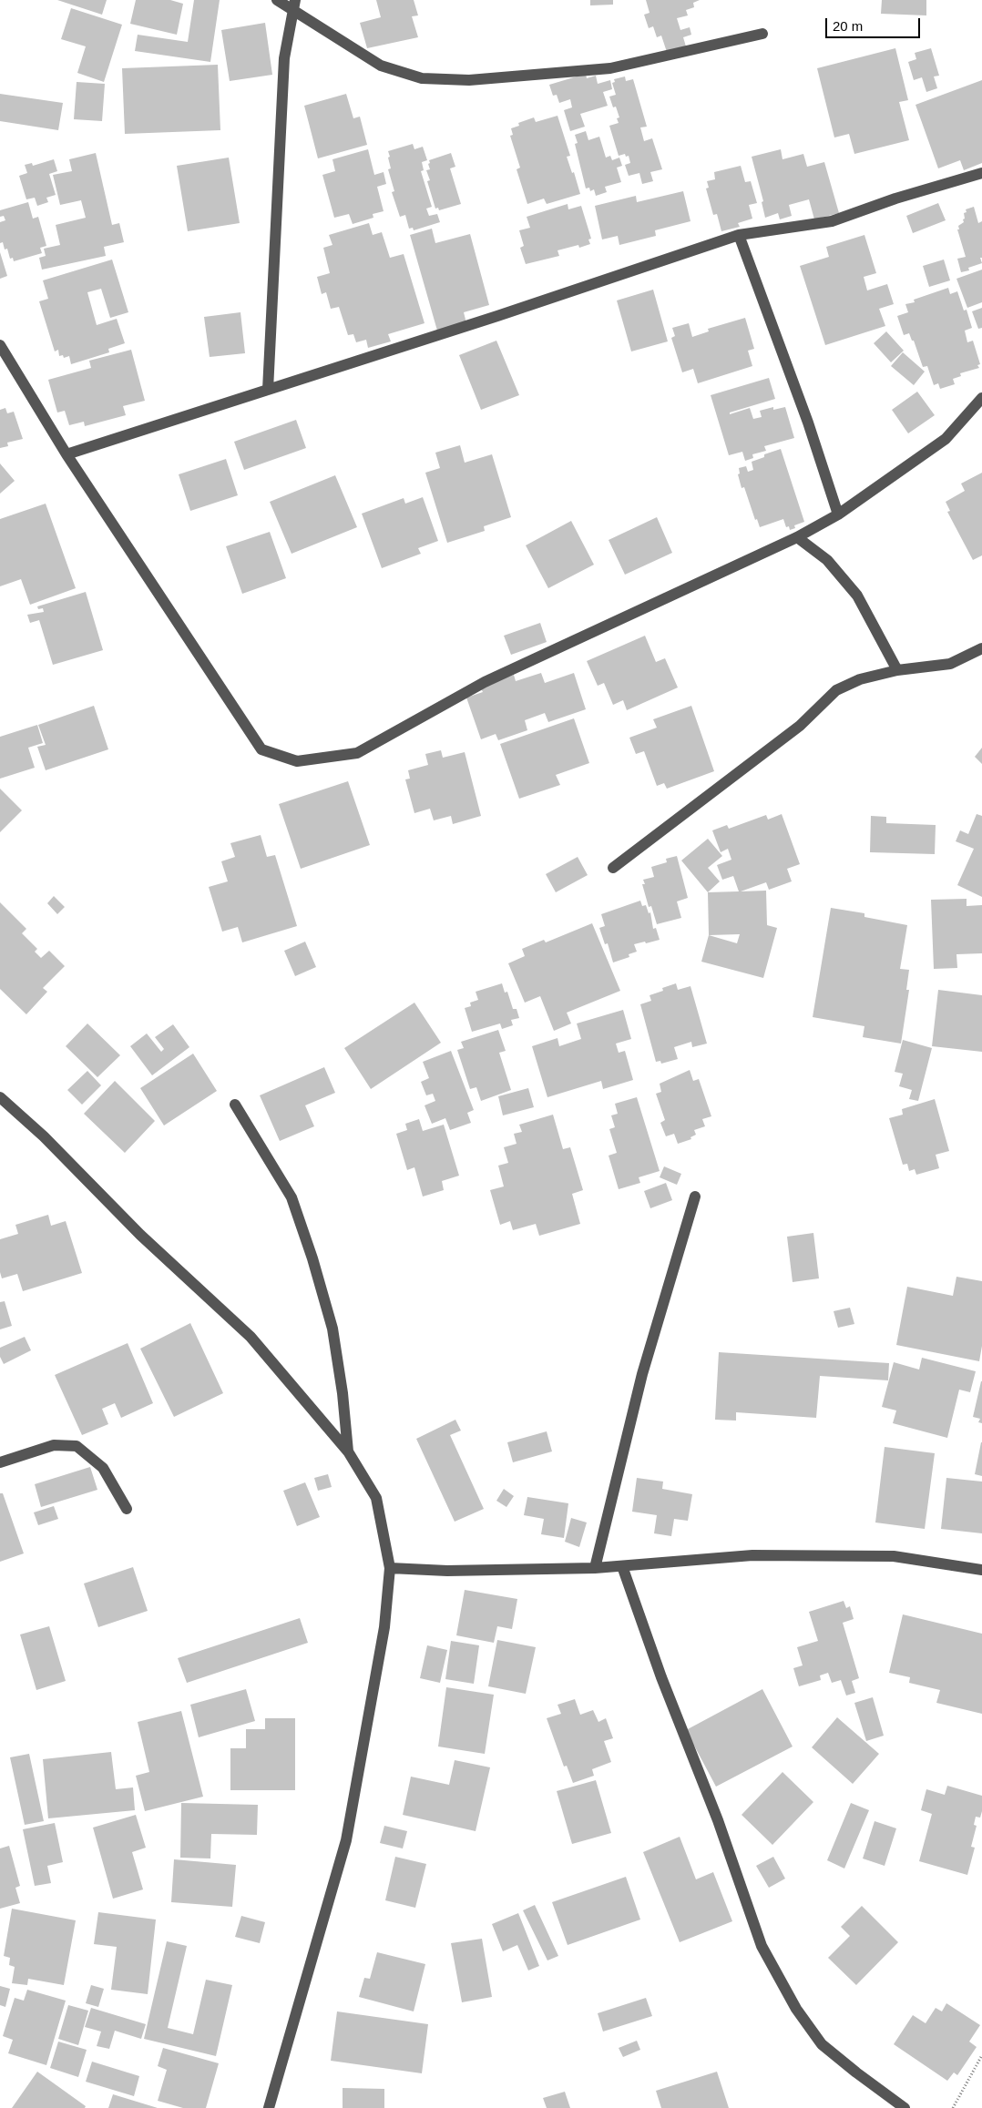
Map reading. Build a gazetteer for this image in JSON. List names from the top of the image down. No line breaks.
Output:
{"scale_bar":"20 m"}
